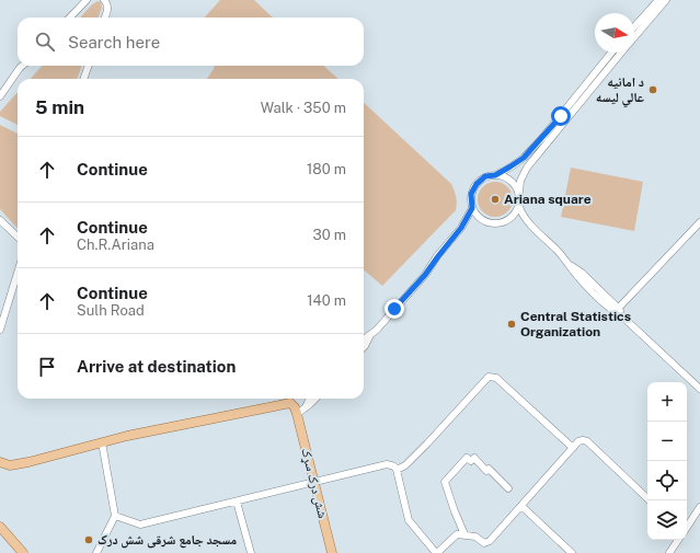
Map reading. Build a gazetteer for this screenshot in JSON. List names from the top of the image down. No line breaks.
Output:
{"streets":{"main road":["شش درک سړک"]},"places":["د امانیه عالي لیسه","Ariana square","Central Statistics Organization","مسجد جامع شرقی شش درک"],"north":"right","page":{"search":"Search here","heading":["5 min","Walk · 350 m"],"list":[["Continue","180 m"],["Continue","Ch.R.Ariana","30 m"],["Continue","Sulh Road","140 m"],"Arrive at destination"],"map_buttons":["+","−"]}}
